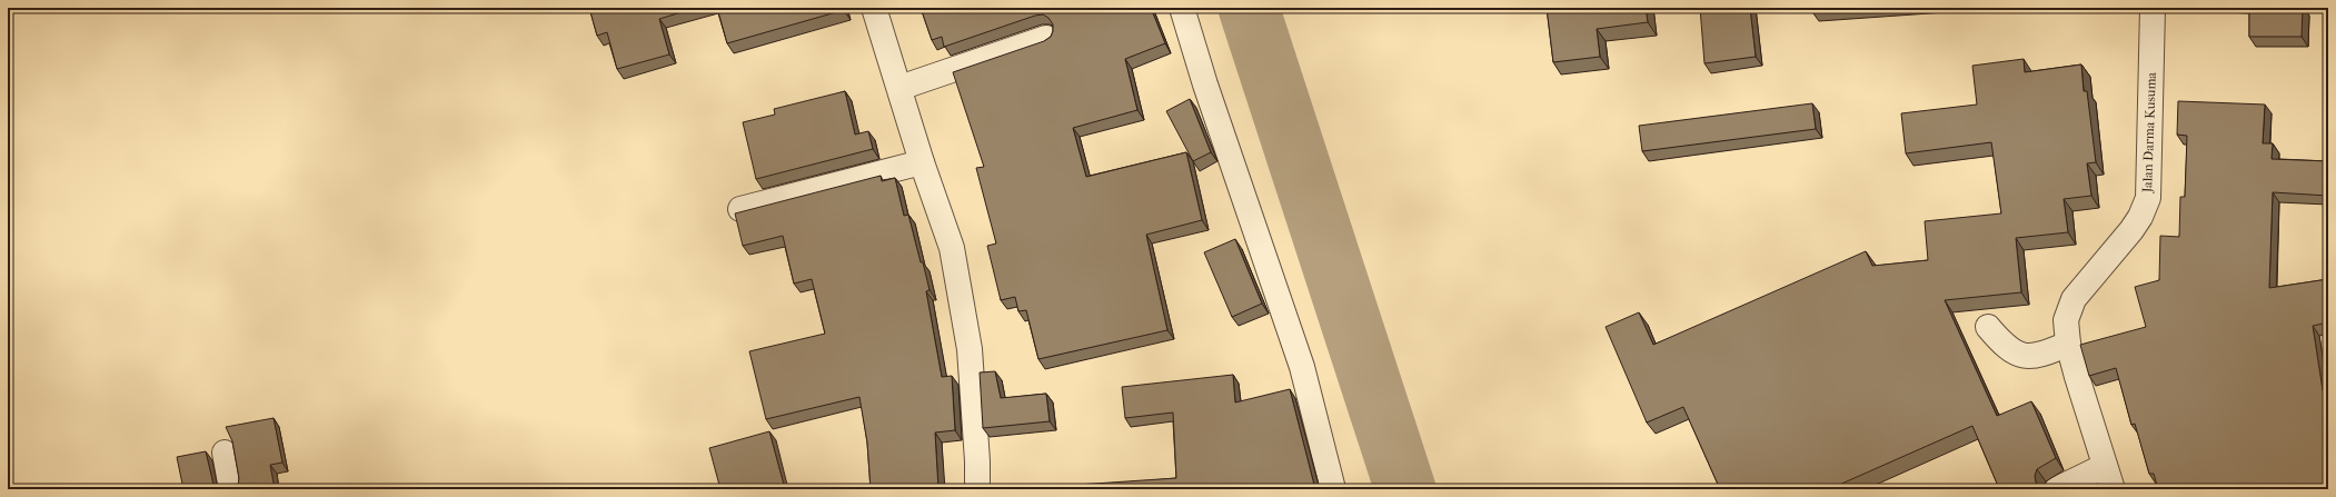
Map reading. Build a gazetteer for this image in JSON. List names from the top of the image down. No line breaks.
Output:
{"streets":{"street":["Jalan Darma Kusuma"]}}
